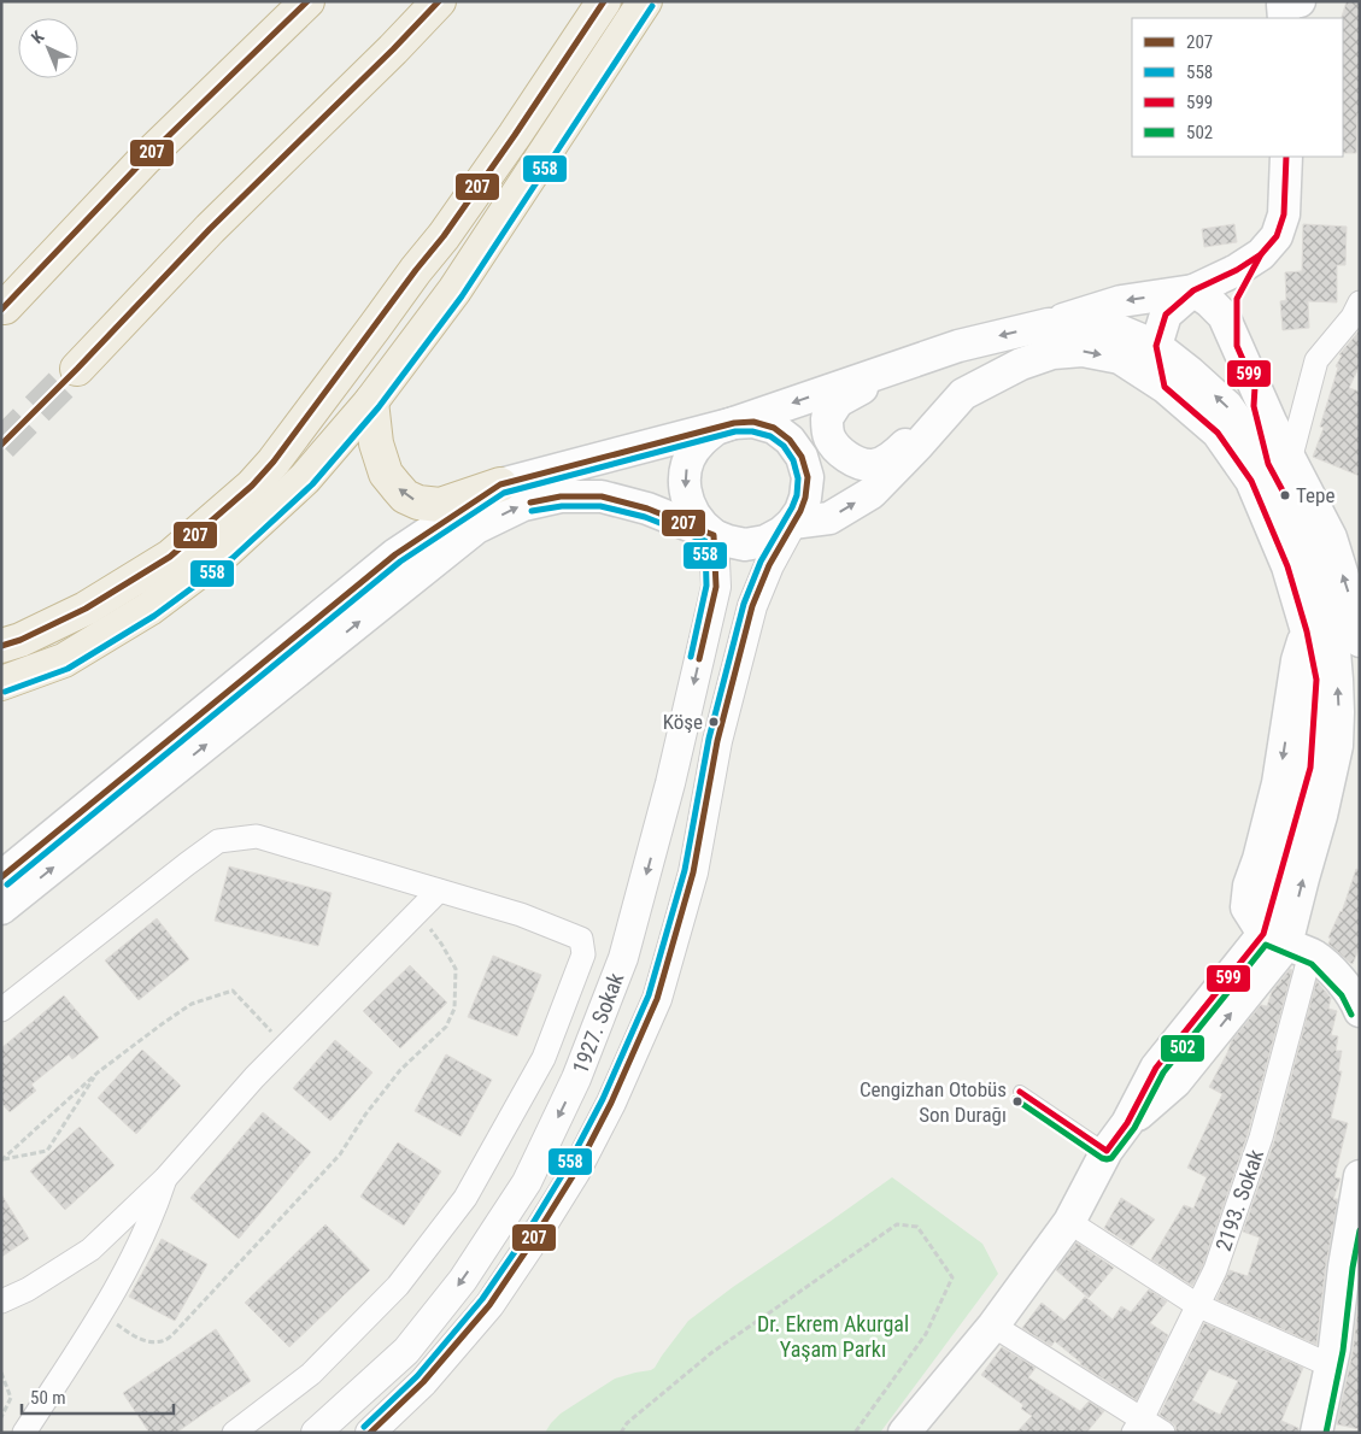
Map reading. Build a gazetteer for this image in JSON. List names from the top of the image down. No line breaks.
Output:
{"streets":{"street":["1927. Sokak","2193. Sokak"]},"parks":["Dr. Ekrem Akurgal Yaşam Parkı"],"places":["Tepe","Köşe","Cengizhan Otobüs Son Durağı"],"lines":["transit line 207","transit line 558","transit line 599","transit line 502"],"legend":["207","558","599","502"],"scale_bar":"50 m","north":"top left"}
